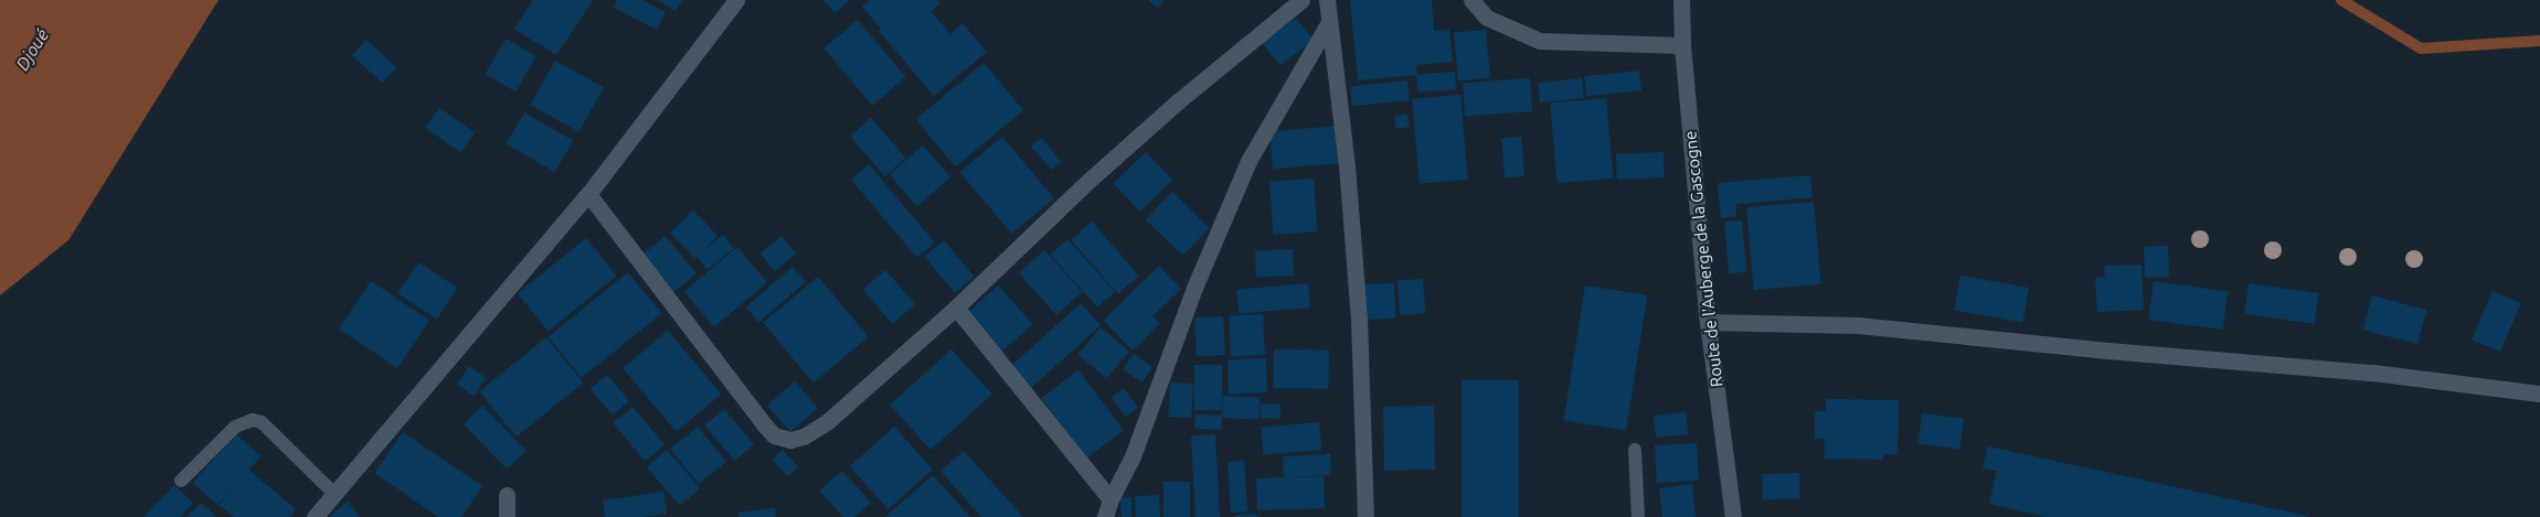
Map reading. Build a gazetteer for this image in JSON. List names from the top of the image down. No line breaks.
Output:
{"streets":{"street":["Route de l'Auberge de la Gascogne"]},"water":["Djoué"]}
